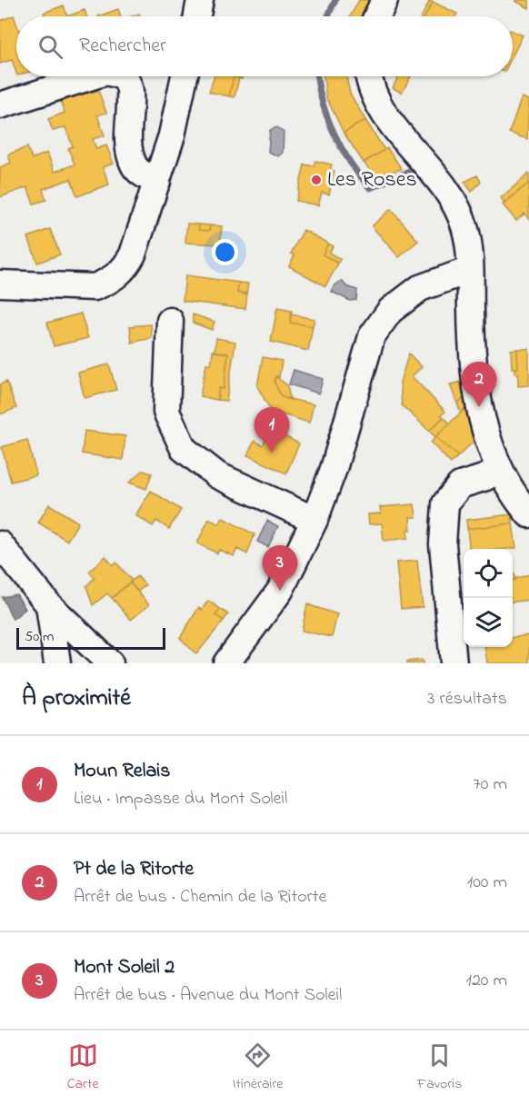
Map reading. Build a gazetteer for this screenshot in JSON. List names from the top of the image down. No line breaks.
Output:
{"places":["Les Roses"],"scale_bar":"50 m","page":{"search":"Rechercher","pins":["2","1","3"],"scale":"50 m","heading":["À proximité","3 résultats"],"list":[{"mark":"1","name":"Moun Relais","note":"Lieu · Impasse du Mont Soleil","value":"70 m"},{"mark":"2","name":"Pt de la Ritorte","note":"Arrêt de bus · Chemin de la Ritorte","value":"100 m"},{"mark":"3","name":"Mont Soleil 2","note":"Arrêt de bus · Avenue du Mont Soleil","value":"120 m"}],"nav":["Carte","Itinéraire","Favoris"]}}
